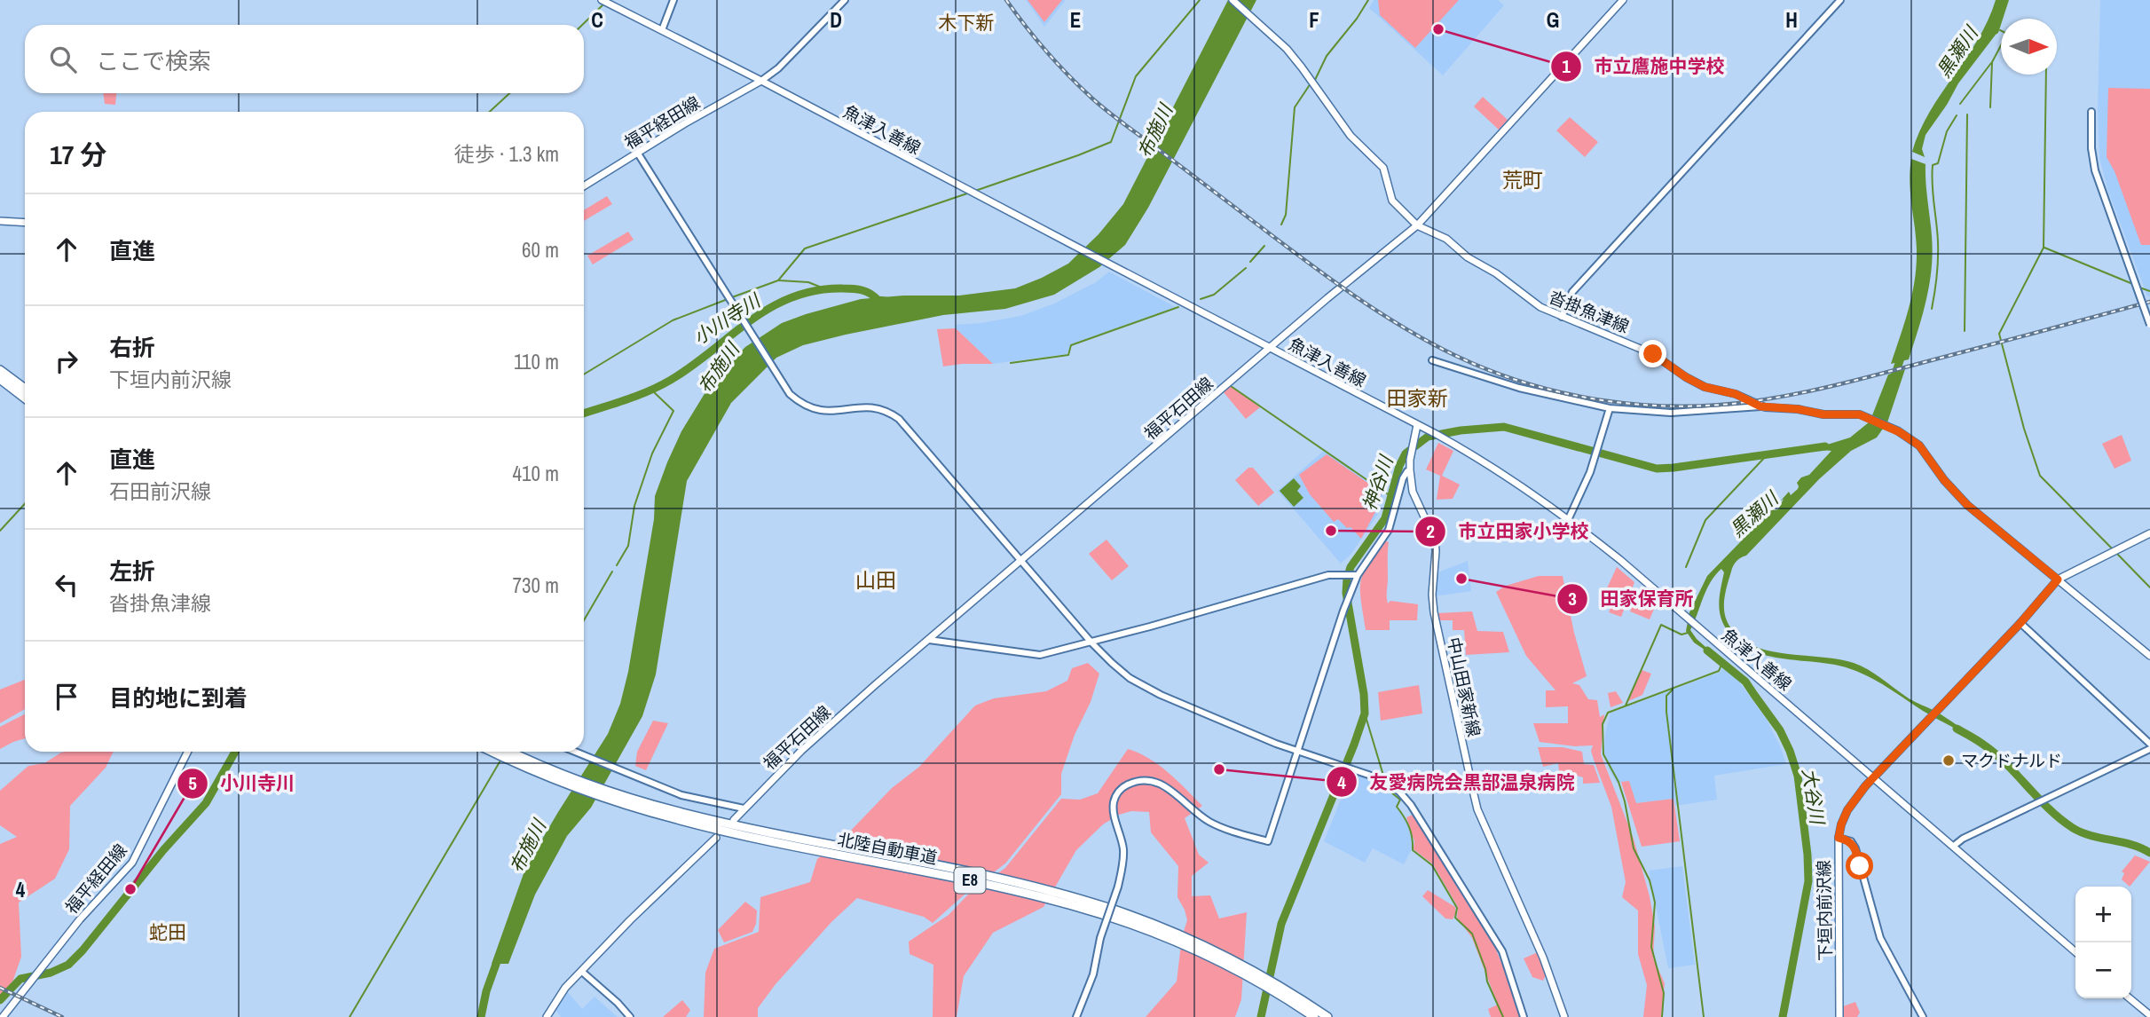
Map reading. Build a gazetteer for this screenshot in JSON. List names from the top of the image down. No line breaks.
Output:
{"streets":{"highway":["北陸自動車道","E8"],"main road":["福平経田線","魚津入善線","沓掛魚津線","福平石田線","中山田家新線","下垣内前沢線"]},"crossings":[["福平経田線","魚津入善線"],["魚津入善線","福平石田線"],["魚津入善線","中山田家新線"],["魚津入善線","下垣内前沢線"],["沓掛魚津線","福平石田線"],["沓掛魚津線","下垣内前沢線"]],"districts":["木下新","荒町","田家新","山田","蛇田"],"water":["黒瀬川","布施川","小川寺川","神谷川","大谷川"],"places":["市立鷹施中学校","市立田家小学校","田家保育所","マクドナルド","友愛病院会黒部温泉病院","小川寺川"],"north":"right","page":{"search":"ここで検索","heading":["17 分","徒歩 · 1.3 km"],"list":[["直進","60 m"],["右折","下垣内前沢線","110 m"],["直進","石田前沢線","410 m"],["左折","沓掛魚津線","730 m"],"目的地に到着"],"map_buttons":["+","−"]},"grid":{"columns":["C","D","E","F","G","H"],"rows":["4"]}}
